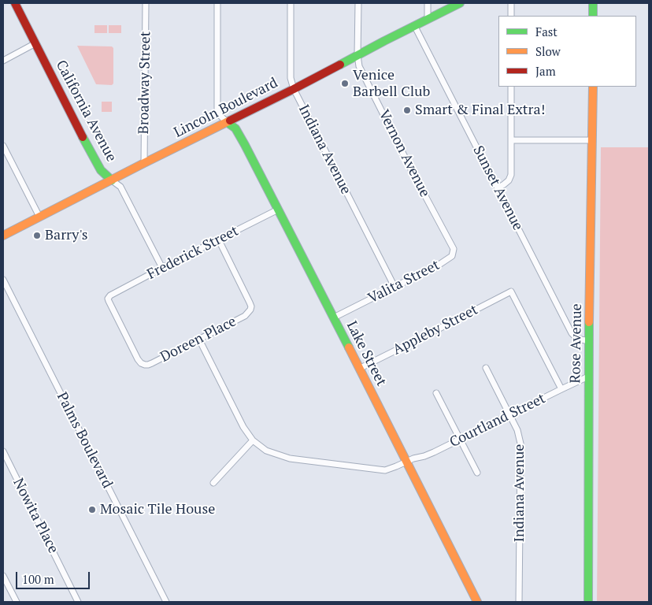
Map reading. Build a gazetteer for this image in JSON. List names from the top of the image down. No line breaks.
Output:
{"streets":{"main road":["Lincoln Boulevard","California Avenue","Rose Avenue","Lake Street"],"street":["Broadway Street","Indiana Avenue","Vernon Avenue","Sunset Avenue","Frederick Street","Valita Street","Appleby Street","Doreen Place","Courtland Street","Palms Boulevard","Nowita Place"]},"crossings":[["Broadway Street","Lincoln Boulevard"],["Lincoln Boulevard","California Avenue"],["Lincoln Boulevard","Indiana Avenue"],["Lincoln Boulevard","Vernon Avenue"],["Lincoln Boulevard","Sunset Avenue"],["Lincoln Boulevard","Lake Street"],["California Avenue","Frederick Street"],["Indiana Avenue","Valita Street"],["Indiana Avenue","Courtland Street"],["Vernon Avenue","Valita Street"],["Sunset Avenue","Rose Avenue"],["Frederick Street","Doreen Place"],["Frederick Street","Lake Street"],["Valita Street","Lake Street"],["Appleby Street","Lake Street"],["Appleby Street","Courtland Street"],["Rose Avenue","Courtland Street"],["Lake Street","Courtland Street"]],"places":["Venice Barbell Club","Smart & Final Extra!","Barry's","Mosaic Tile House"],"legend":["Fast","Slow","Jam"],"scale_bar":"100 m"}
